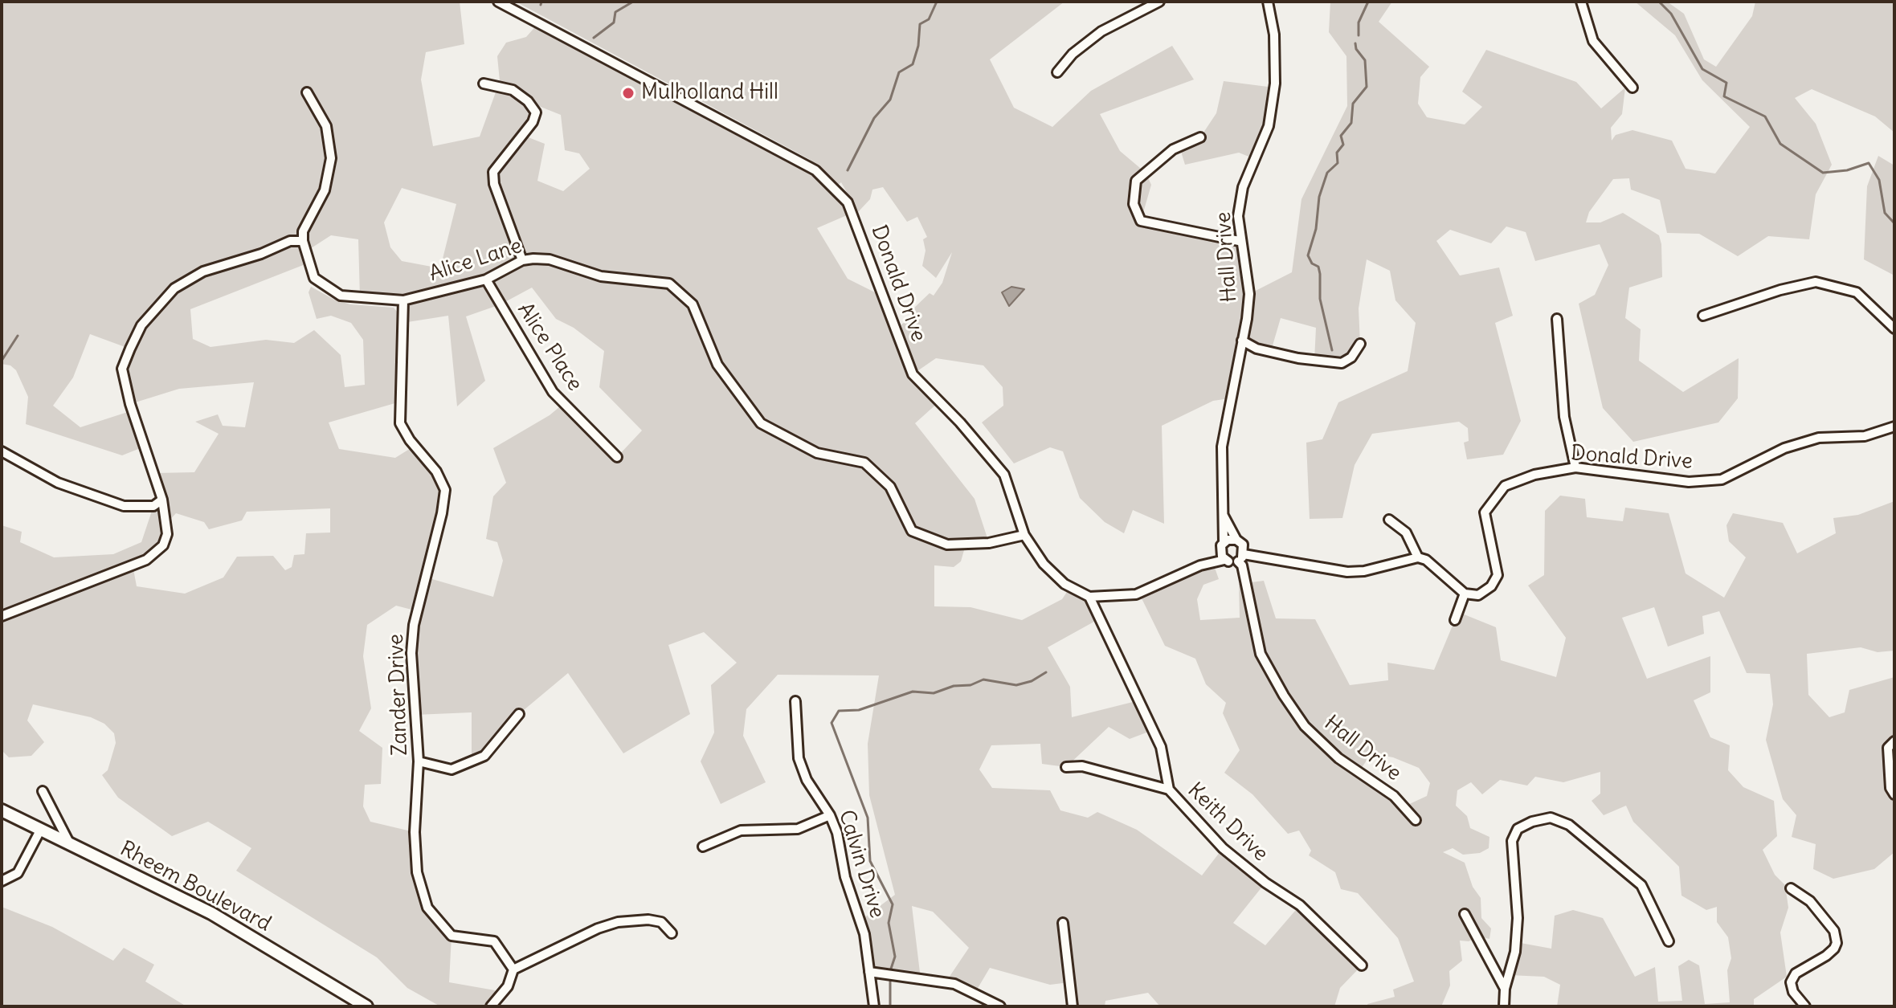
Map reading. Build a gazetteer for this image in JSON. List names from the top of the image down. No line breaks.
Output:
{"streets":{"street":["Hall Drive","Alice Lane","Donald Drive","Alice Place","Zander Drive","Keith Drive","Calvin Drive","Rheem Boulevard"]},"crossings":[["Alice Lane","Donald Drive"],["Alice Lane","Alice Place"],["Alice Lane","Zander Drive"],["Donald Drive","Keith Drive"]],"places":["Mulholland Hill"]}
